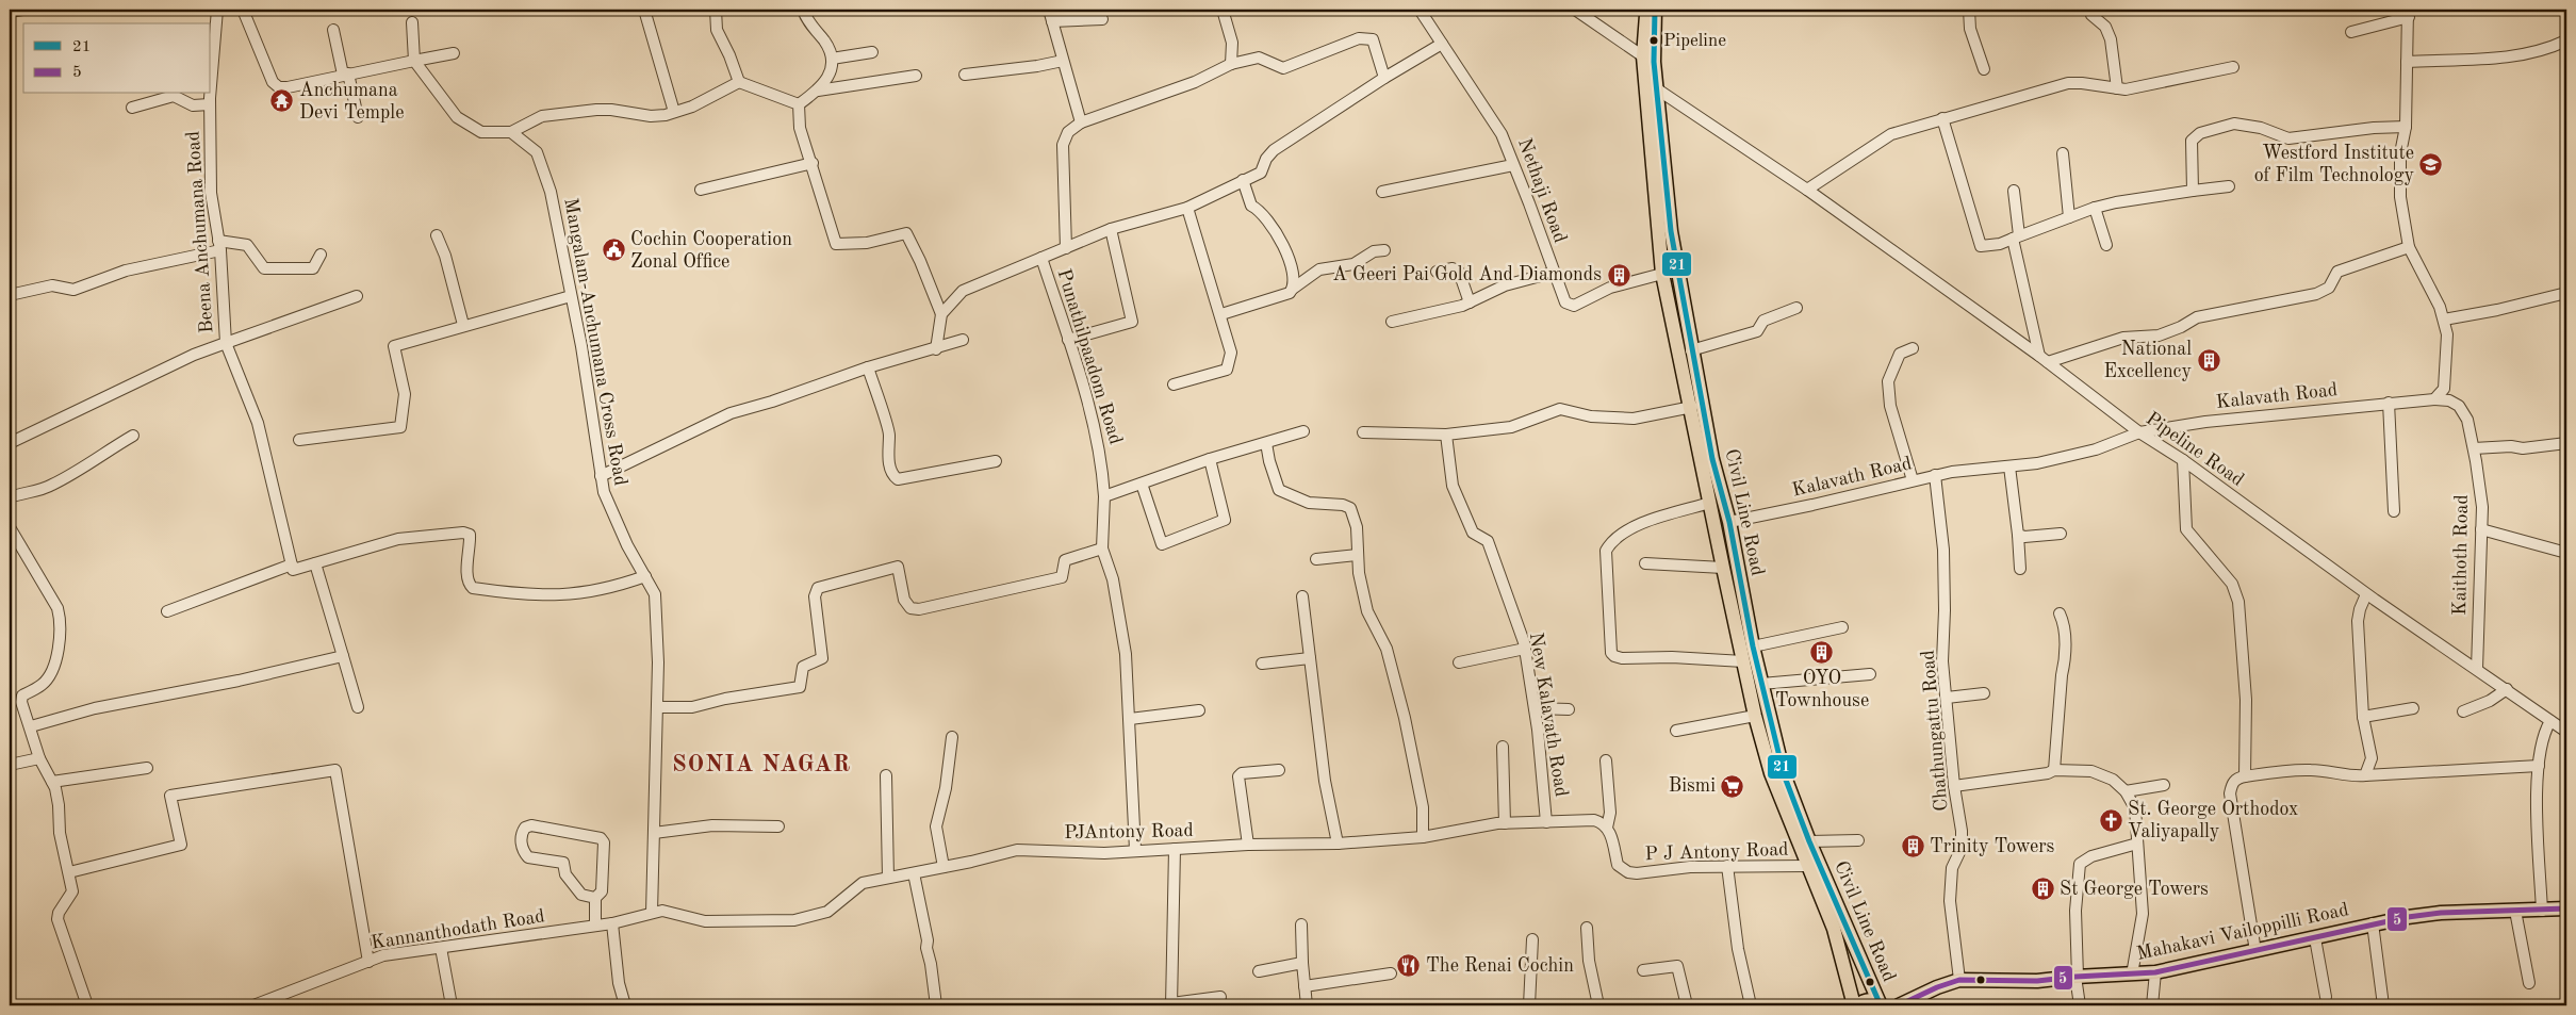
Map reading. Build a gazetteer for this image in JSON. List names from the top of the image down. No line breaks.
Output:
{"streets":{"main road":["Civil Line Road","Mahakavi Vailoppilli Road"],"street":["Nethaji Road","Beena Anchumana Road","Mangalam-Anchumana Cross Road","Punathilpaadom Road","Kalavath Road","Pipeline Road","Kaithoth Road","New Kalavath Road","Chathungattu Road","PJAntony Road","P J Antony Road","Kannanthodath Road"]},"crossings":[["Nethaji Road","Civil Line Road"],["Mangalam-Anchumana Cross Road","PJAntony Road"],["Punathilpaadom Road","PJAntony Road"],["Kalavath Road","Pipeline Road"],["Kalavath Road","Civil Line Road"],["Kalavath Road","Kaithoth Road"],["Kalavath Road","Chathungattu Road"],["Pipeline Road","Civil Line Road"],["Pipeline Road","Kaithoth Road"],["Civil Line Road","P J Antony Road"],["New Kalavath Road","PJAntony Road"],["Chathungattu Road","Mahakavi Vailoppilli Road"],["PJAntony Road","P J Antony Road"],["PJAntony Road","Kannanthodath Road"]],"districts":["SONIA NAGAR"],"places":{"other":["Pipeline"],"temple":["Anchumana Devi Temple"],"school or university":["Westford Institute of Film Technology"],"public building":["Cochin Cooperation Zonal Office"],"building":["A Geeri Pai Gold And Diamonds","National Excellency","OYO Townhouse","Trinity Towers","St George Towers"],"supermarket":["Bismi"],"church":["St. George Orthodox Valiyapally"],"restaurant":["The Renai Cochin"]},"lines":["transit line 21","transit line 5"],"legend":["21","5"]}
